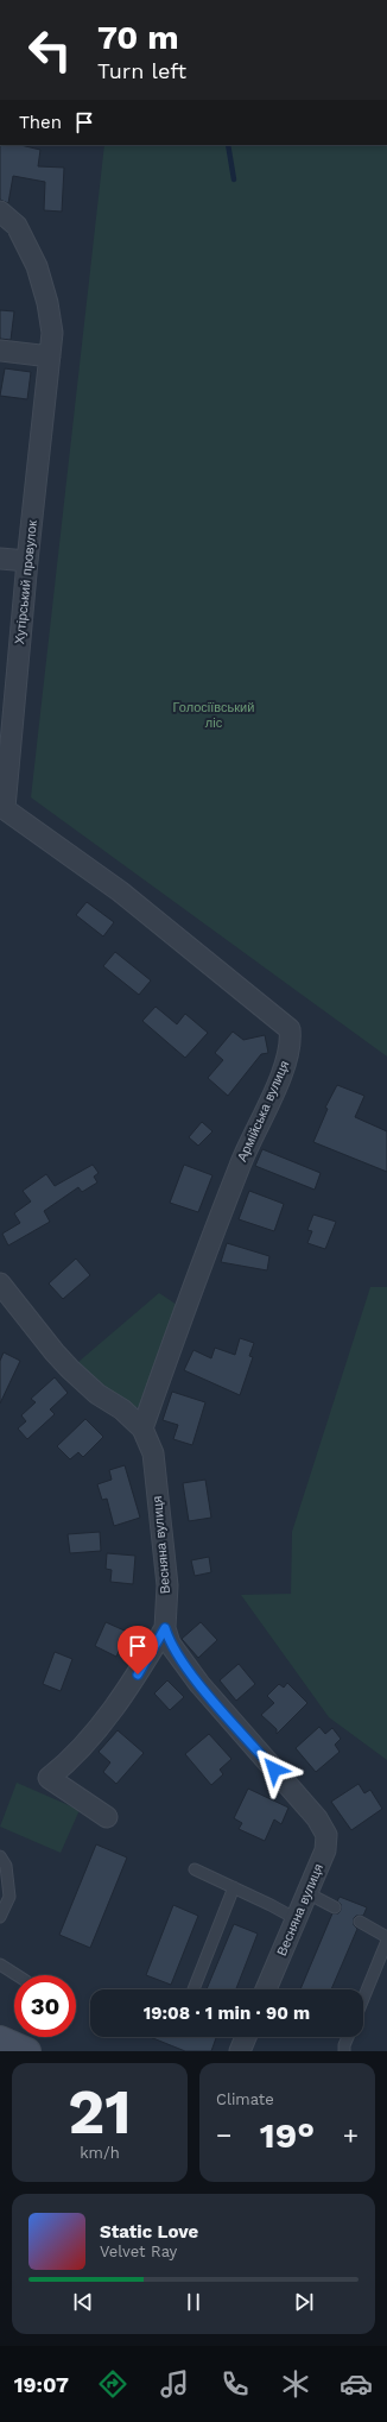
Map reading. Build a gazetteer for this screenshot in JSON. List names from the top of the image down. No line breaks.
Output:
{"streets":{"street":["Хутірський провулок","Армійська вулиця","Весняна вулиця"]},"crossings":[["Хутірський провулок","Армійська вулиця"],["Армійська вулиця","Весняна вулиця"]],"parks":["Голосіївський ліс"],"page":{"turn":["70 m","Turn left"],"then":"Then","limit":"30","trip":"19:08 · 1 min · 90 m","tile":[["21","km/h"],"Climate"],"heat":["−","19°","+"],"song":["Static Love","Velvet Ray"],"tabs":"19:07"}}
